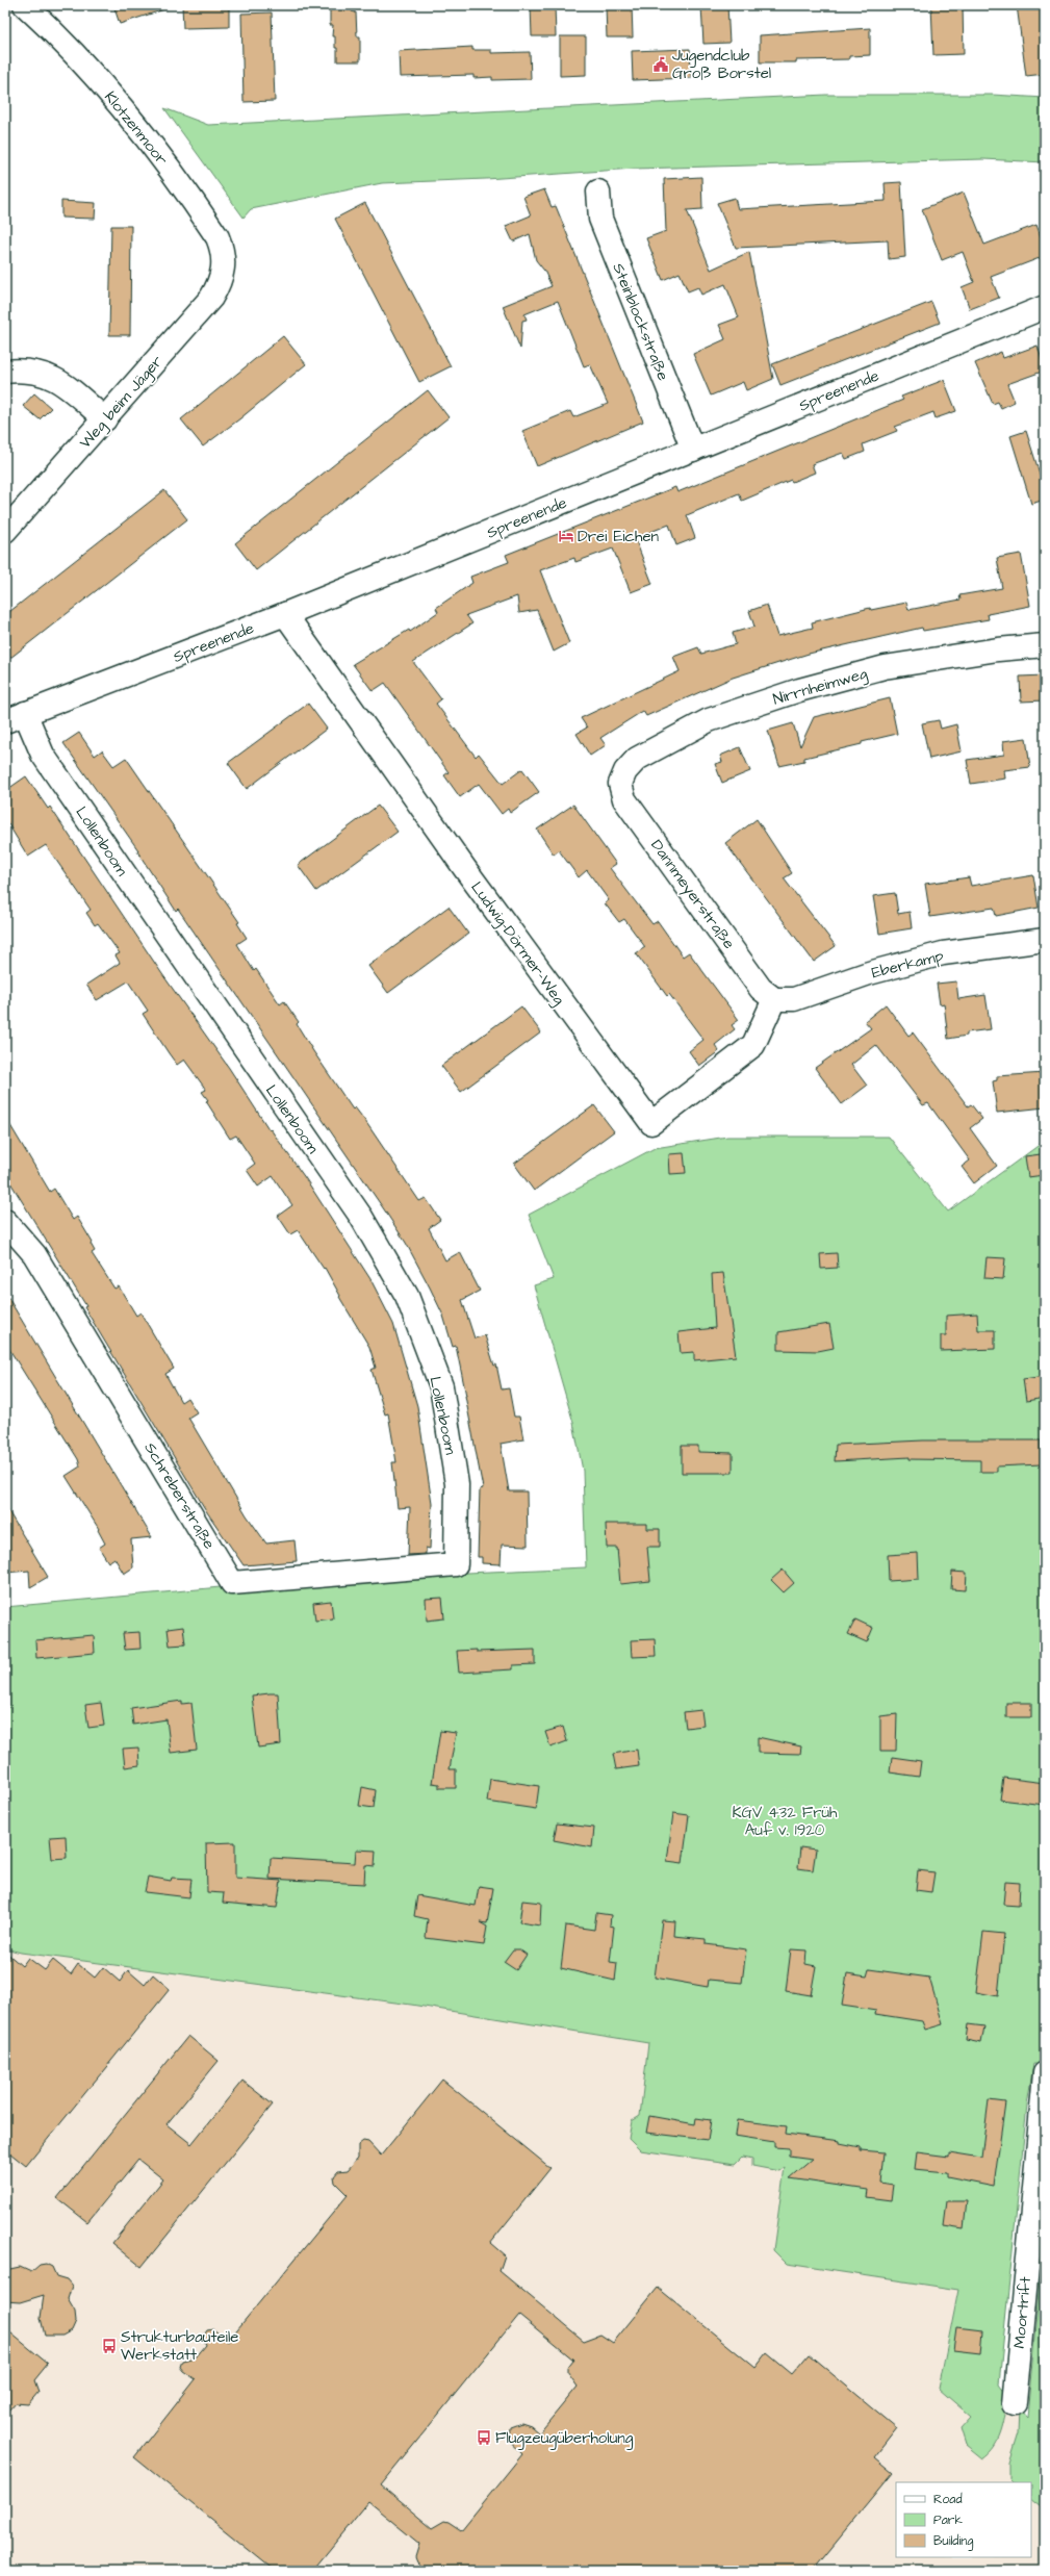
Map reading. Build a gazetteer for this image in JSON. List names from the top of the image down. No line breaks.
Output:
{"streets":{"street":["Klotzenmoor","Steinblockstraße","Spreenende","Weg beim Jäger","Nirrnheimweg","Lollenboom","Dannmeyerstraße","Ludwig-Dörmer-Weg","Eberkamp","Schreberstraße","Moortrift"]},"crossings":[["Klotzenmoor","Weg beim Jäger"],["Steinblockstraße","Spreenende"],["Spreenende","Lollenboom"],["Spreenende","Ludwig-Dörmer-Weg"],["Nirrnheimweg","Dannmeyerstraße"],["Lollenboom","Schreberstraße"],["Dannmeyerstraße","Ludwig-Dörmer-Weg"],["Dannmeyerstraße","Eberkamp"],["Ludwig-Dörmer-Weg","Eberkamp"]],"parks":["KGV 432 Früh Auf v. 1920"],"places":{"public building":["Jugendclub Groß Borstel"],"hotel":["Drei Eichen"],"bus stop":["Strukturbauteile Werkstatt","Flugzeugüberholung"]},"legend":["Road","Park","Building"]}
